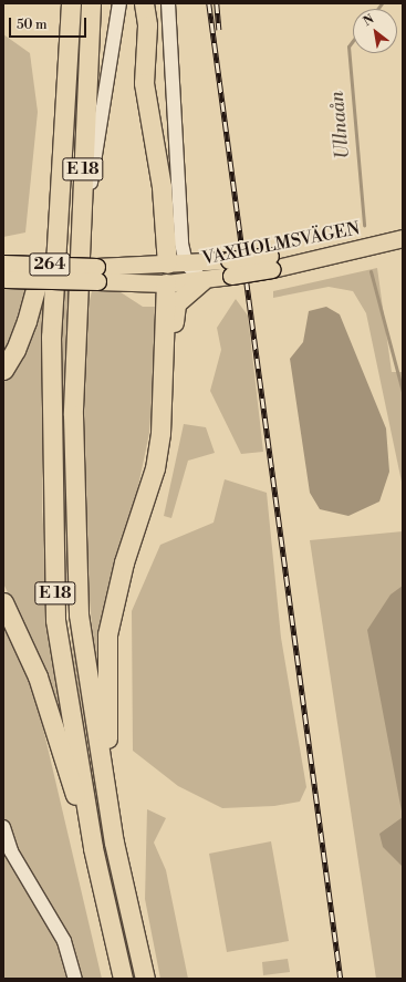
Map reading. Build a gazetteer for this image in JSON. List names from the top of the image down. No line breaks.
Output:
{"streets":{"highway":["E 18"],"main road":["VAXHOLMSVÄGEN","264"]},"crossings":[["VAXHOLMSVÄGEN","264"]],"water":["Ullnaån"],"scale_bar":"50 m","north":"top left"}
